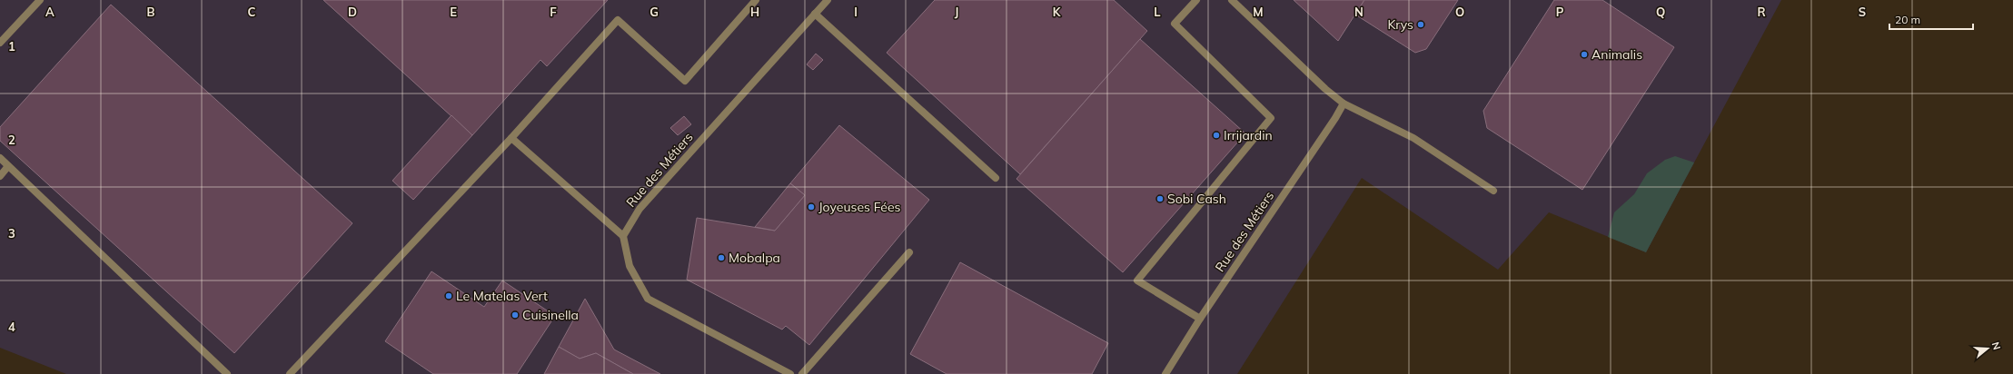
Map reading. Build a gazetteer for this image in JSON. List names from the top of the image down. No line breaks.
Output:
{"streets":{"street":["Rue des Métiers"]},"places":["Krys","Animalis","Irrijardin","Sobi Cash","Joyeuses Fées","Mobalpa","Le Matelas Vert","Cuisinella"],"scale_bar":"20 m","north":"right","grid":{"columns":["A","B","C","D","E","F","G","H","I","J","K","L","M","N","O","P","Q","R","S"],"rows":["1","2","3","4"]}}
